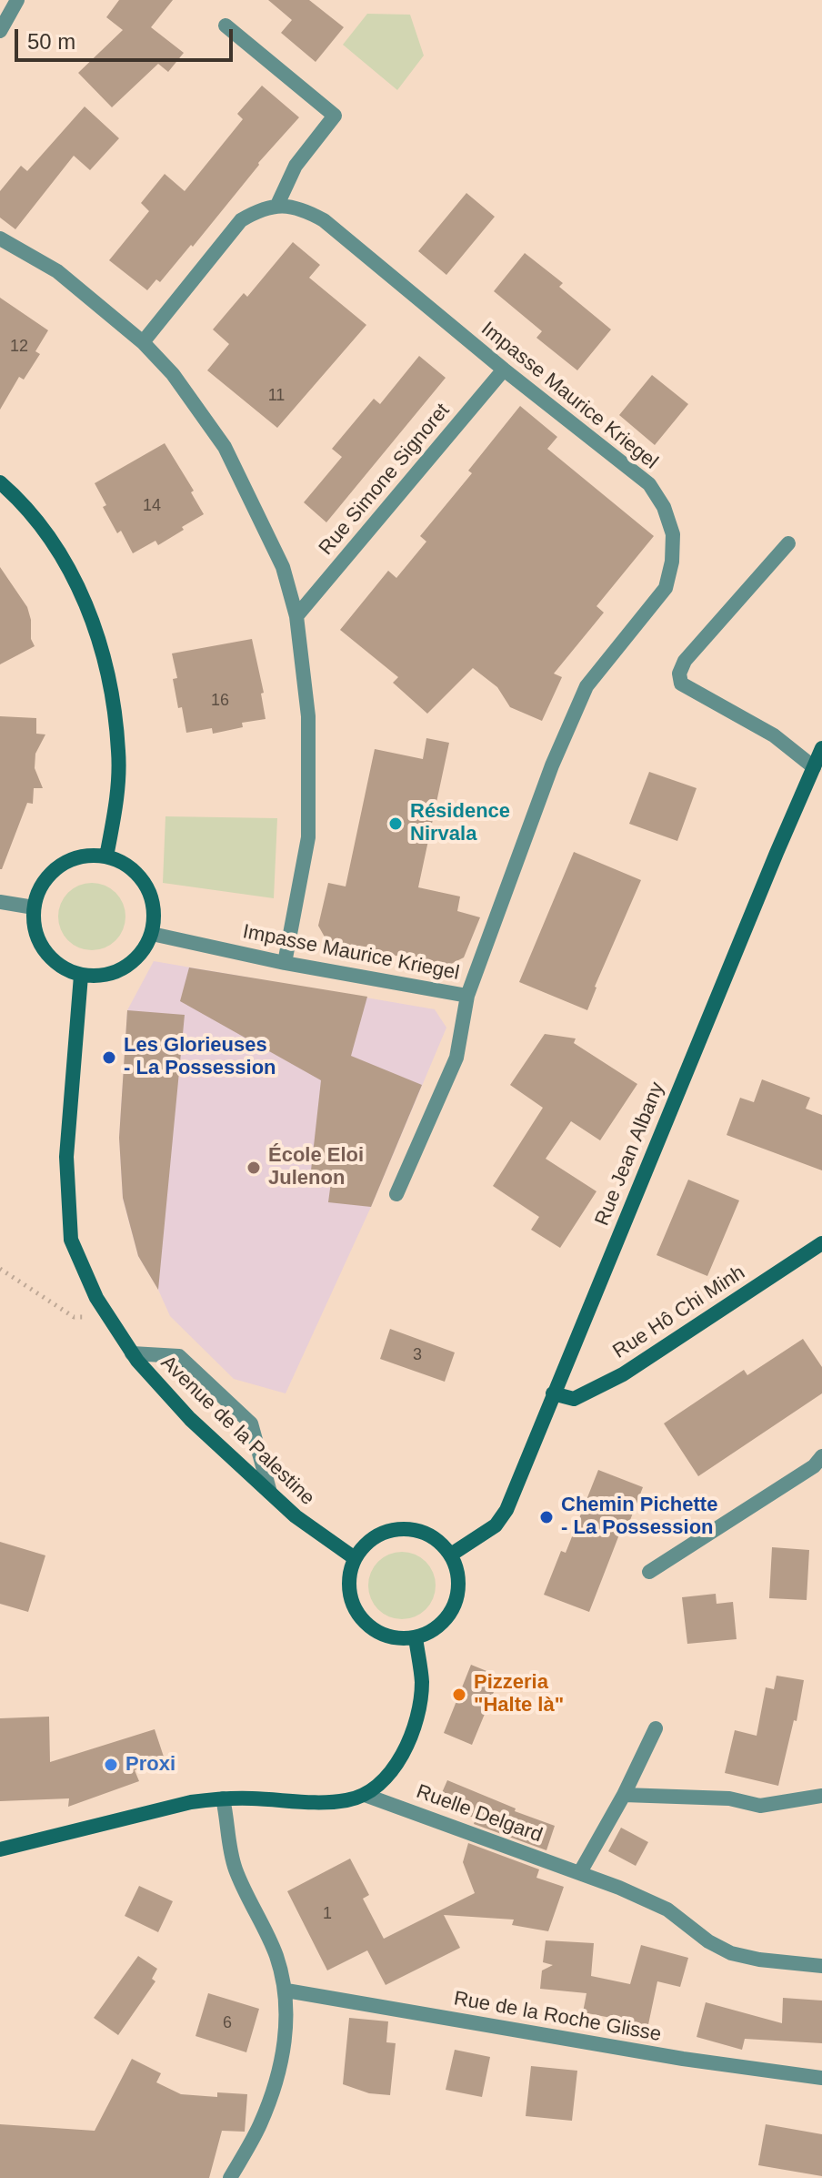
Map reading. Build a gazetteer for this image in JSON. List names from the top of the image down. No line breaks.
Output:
{"streets":{"main road":["Rue Jean Albany","Rue Hô Chi Minh","Avenue de la Palestine"],"street":["Impasse Maurice Kriegel","Rue Simone Signoret","Ruelle Delgard","Rue de la Roche Glisse"]},"crossings":[["Impasse Maurice Kriegel","Rue Simone Signoret"],["Impasse Maurice Kriegel","Avenue de la Palestine"],["Rue Jean Albany","Rue Hô Chi Minh"],["Rue Jean Albany","Avenue de la Palestine"]],"places":["Résidence Nirvala","Les Glorieuses - La Possession","École Eloi Julenon","Chemin Pichette - La Possession","Pizzeria \"Halte là\"","Proxi"],"house_numbers":["12","11","14","16","3","1","6"],"scale_bar":"50 m"}
